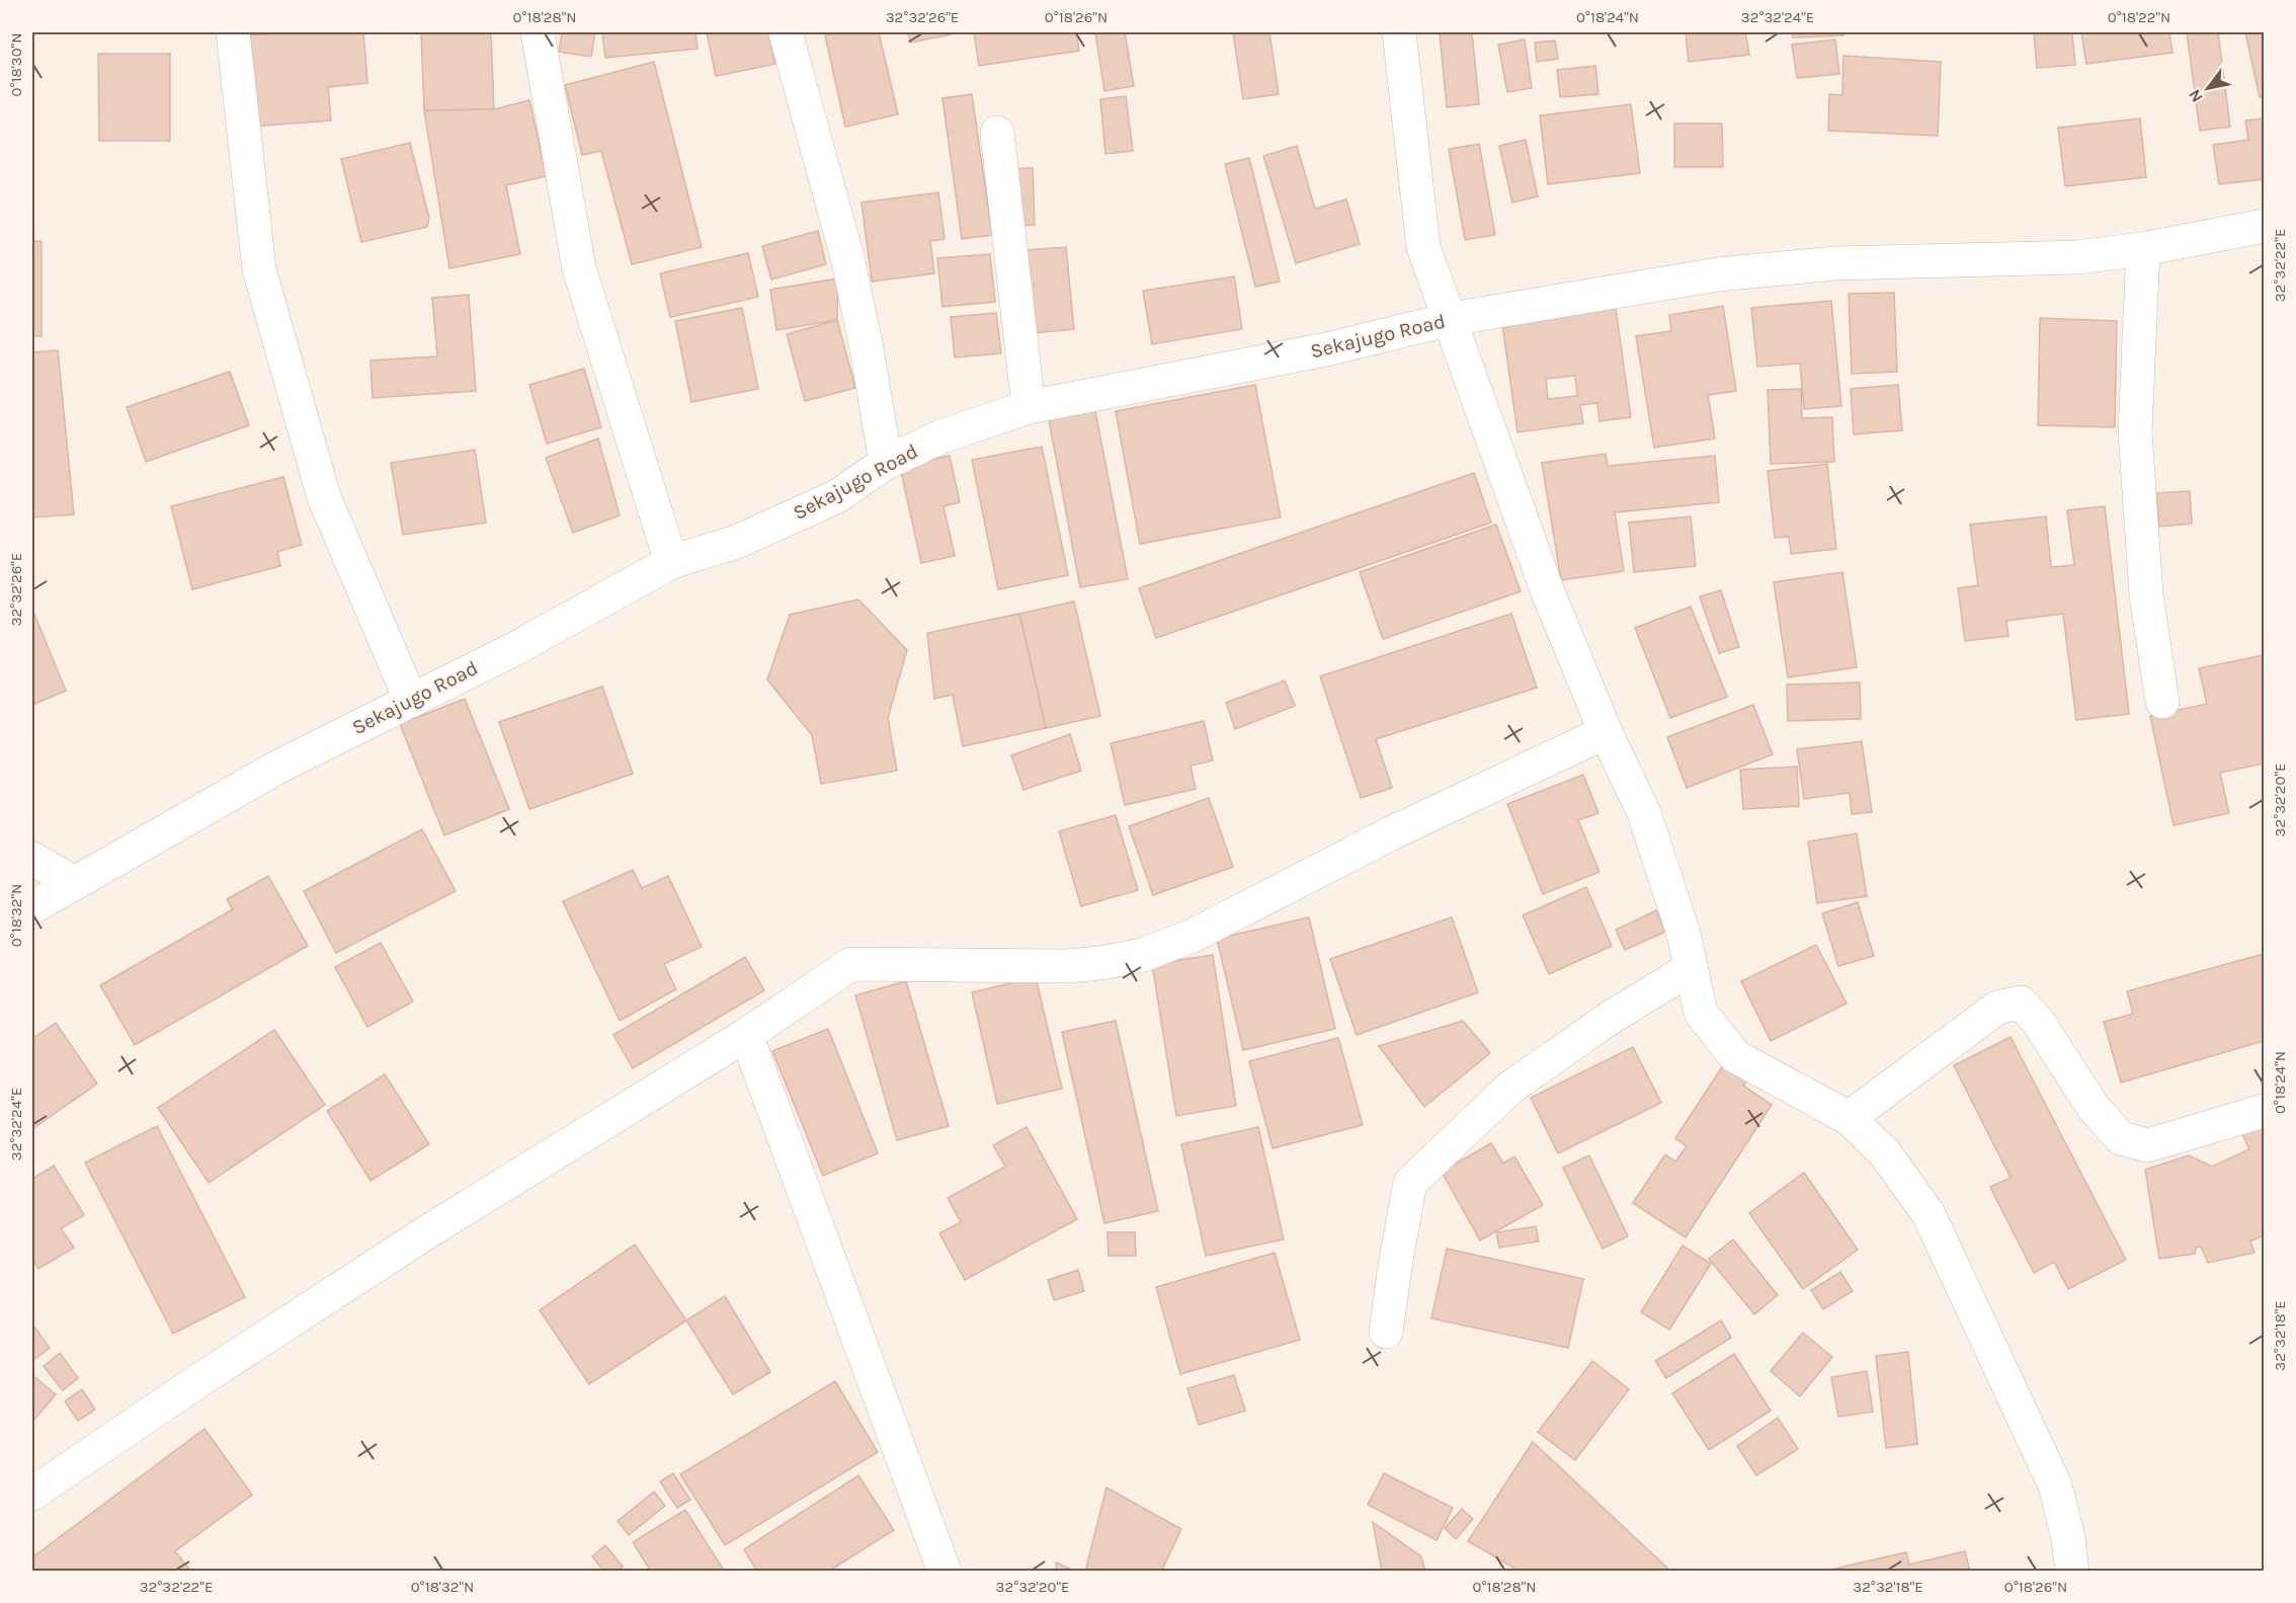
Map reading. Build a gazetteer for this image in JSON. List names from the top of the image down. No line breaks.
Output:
{"streets":{"street":["Sekajugo Road"]},"north":"bottom left","coordinates":["0°18'28\"N","32°32'26\"E","0°18'26\"N","0°18'24\"N","32°32'24\"E","0°18'22\"N","0°18'30\"N","32°32'22\"E","32°32'20\"E","0°18'32\"N","32°32'18\"E"]}
